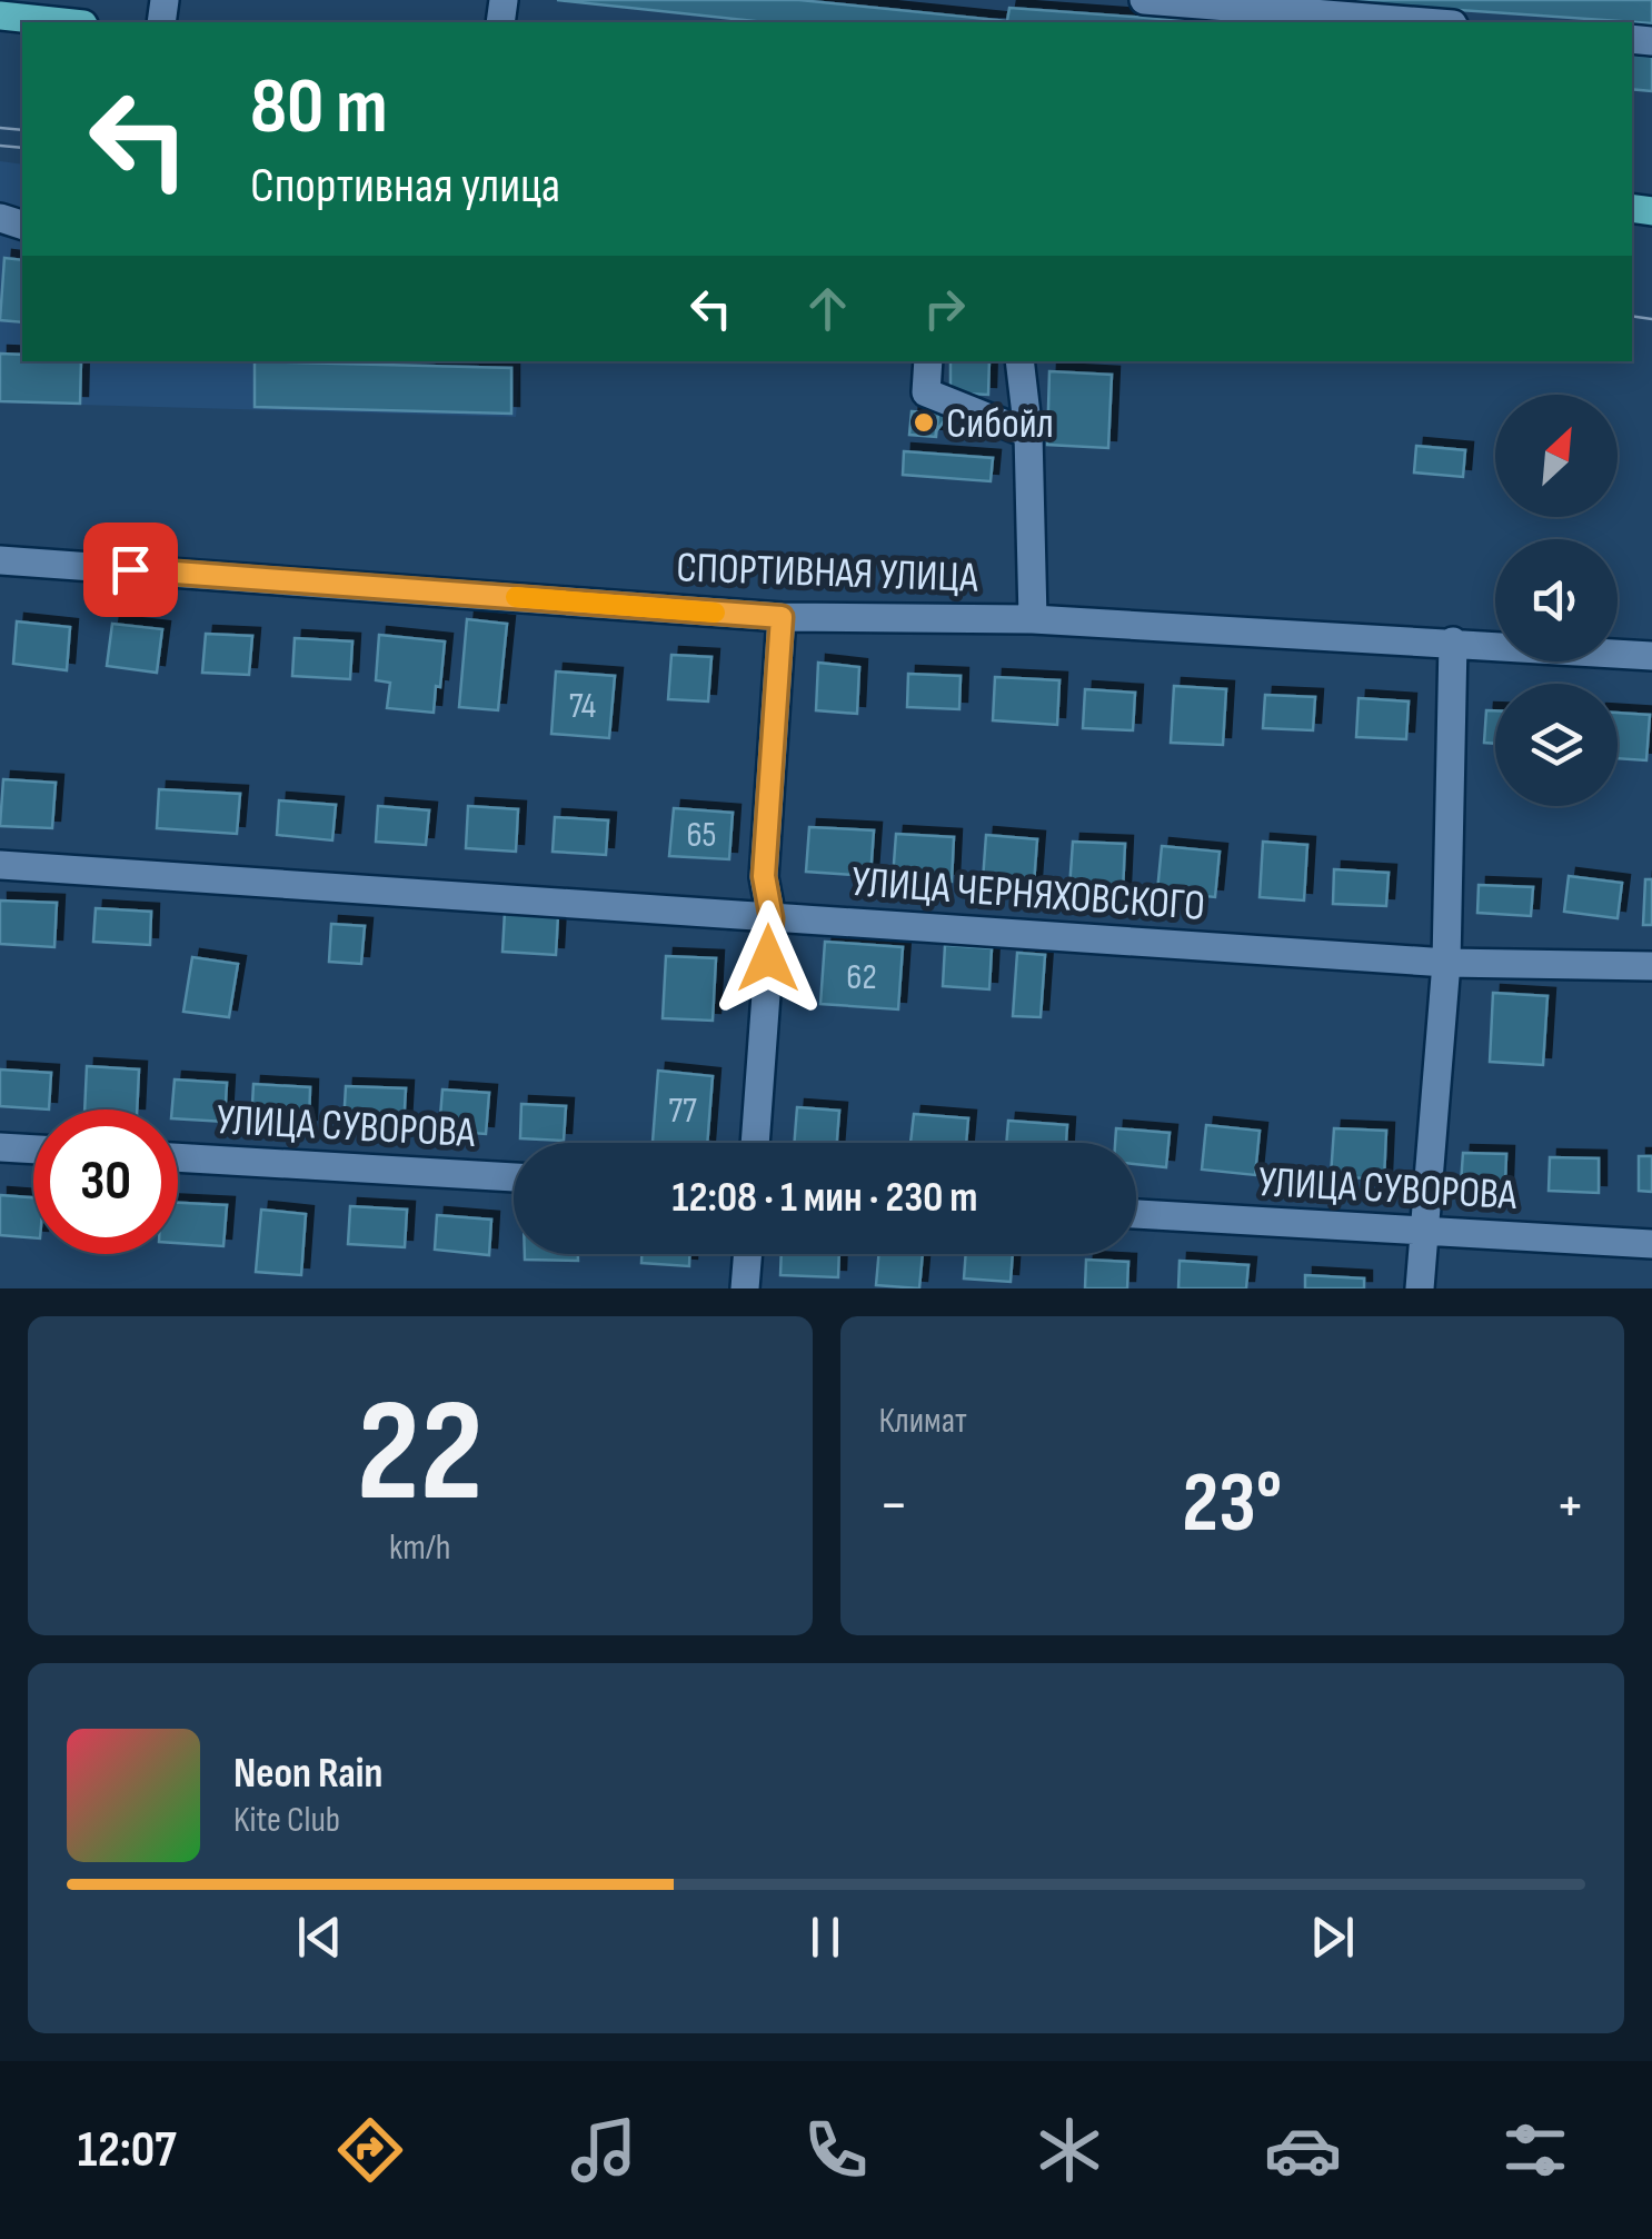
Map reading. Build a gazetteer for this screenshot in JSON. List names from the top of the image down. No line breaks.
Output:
{"streets":{"street":["СПОРТИВНАЯ УЛИЦА","УЛИЦА ЧЕРНЯХОВСКОГО","УЛИЦА СУВОРОВА"]},"places":["Сибойл"],"house_numbers":["74","65","62","77"],"north":"top right","page":{"turn":["80 m","Спортивная улица"],"limit":"30","trip":"12:08 · 1 мин · 230 m","tile":[["22","km/h"],"Климат"],"heat":["−","23°","+"],"song":["Neon Rain","Kite Club"],"tabs":"12:07"}}
